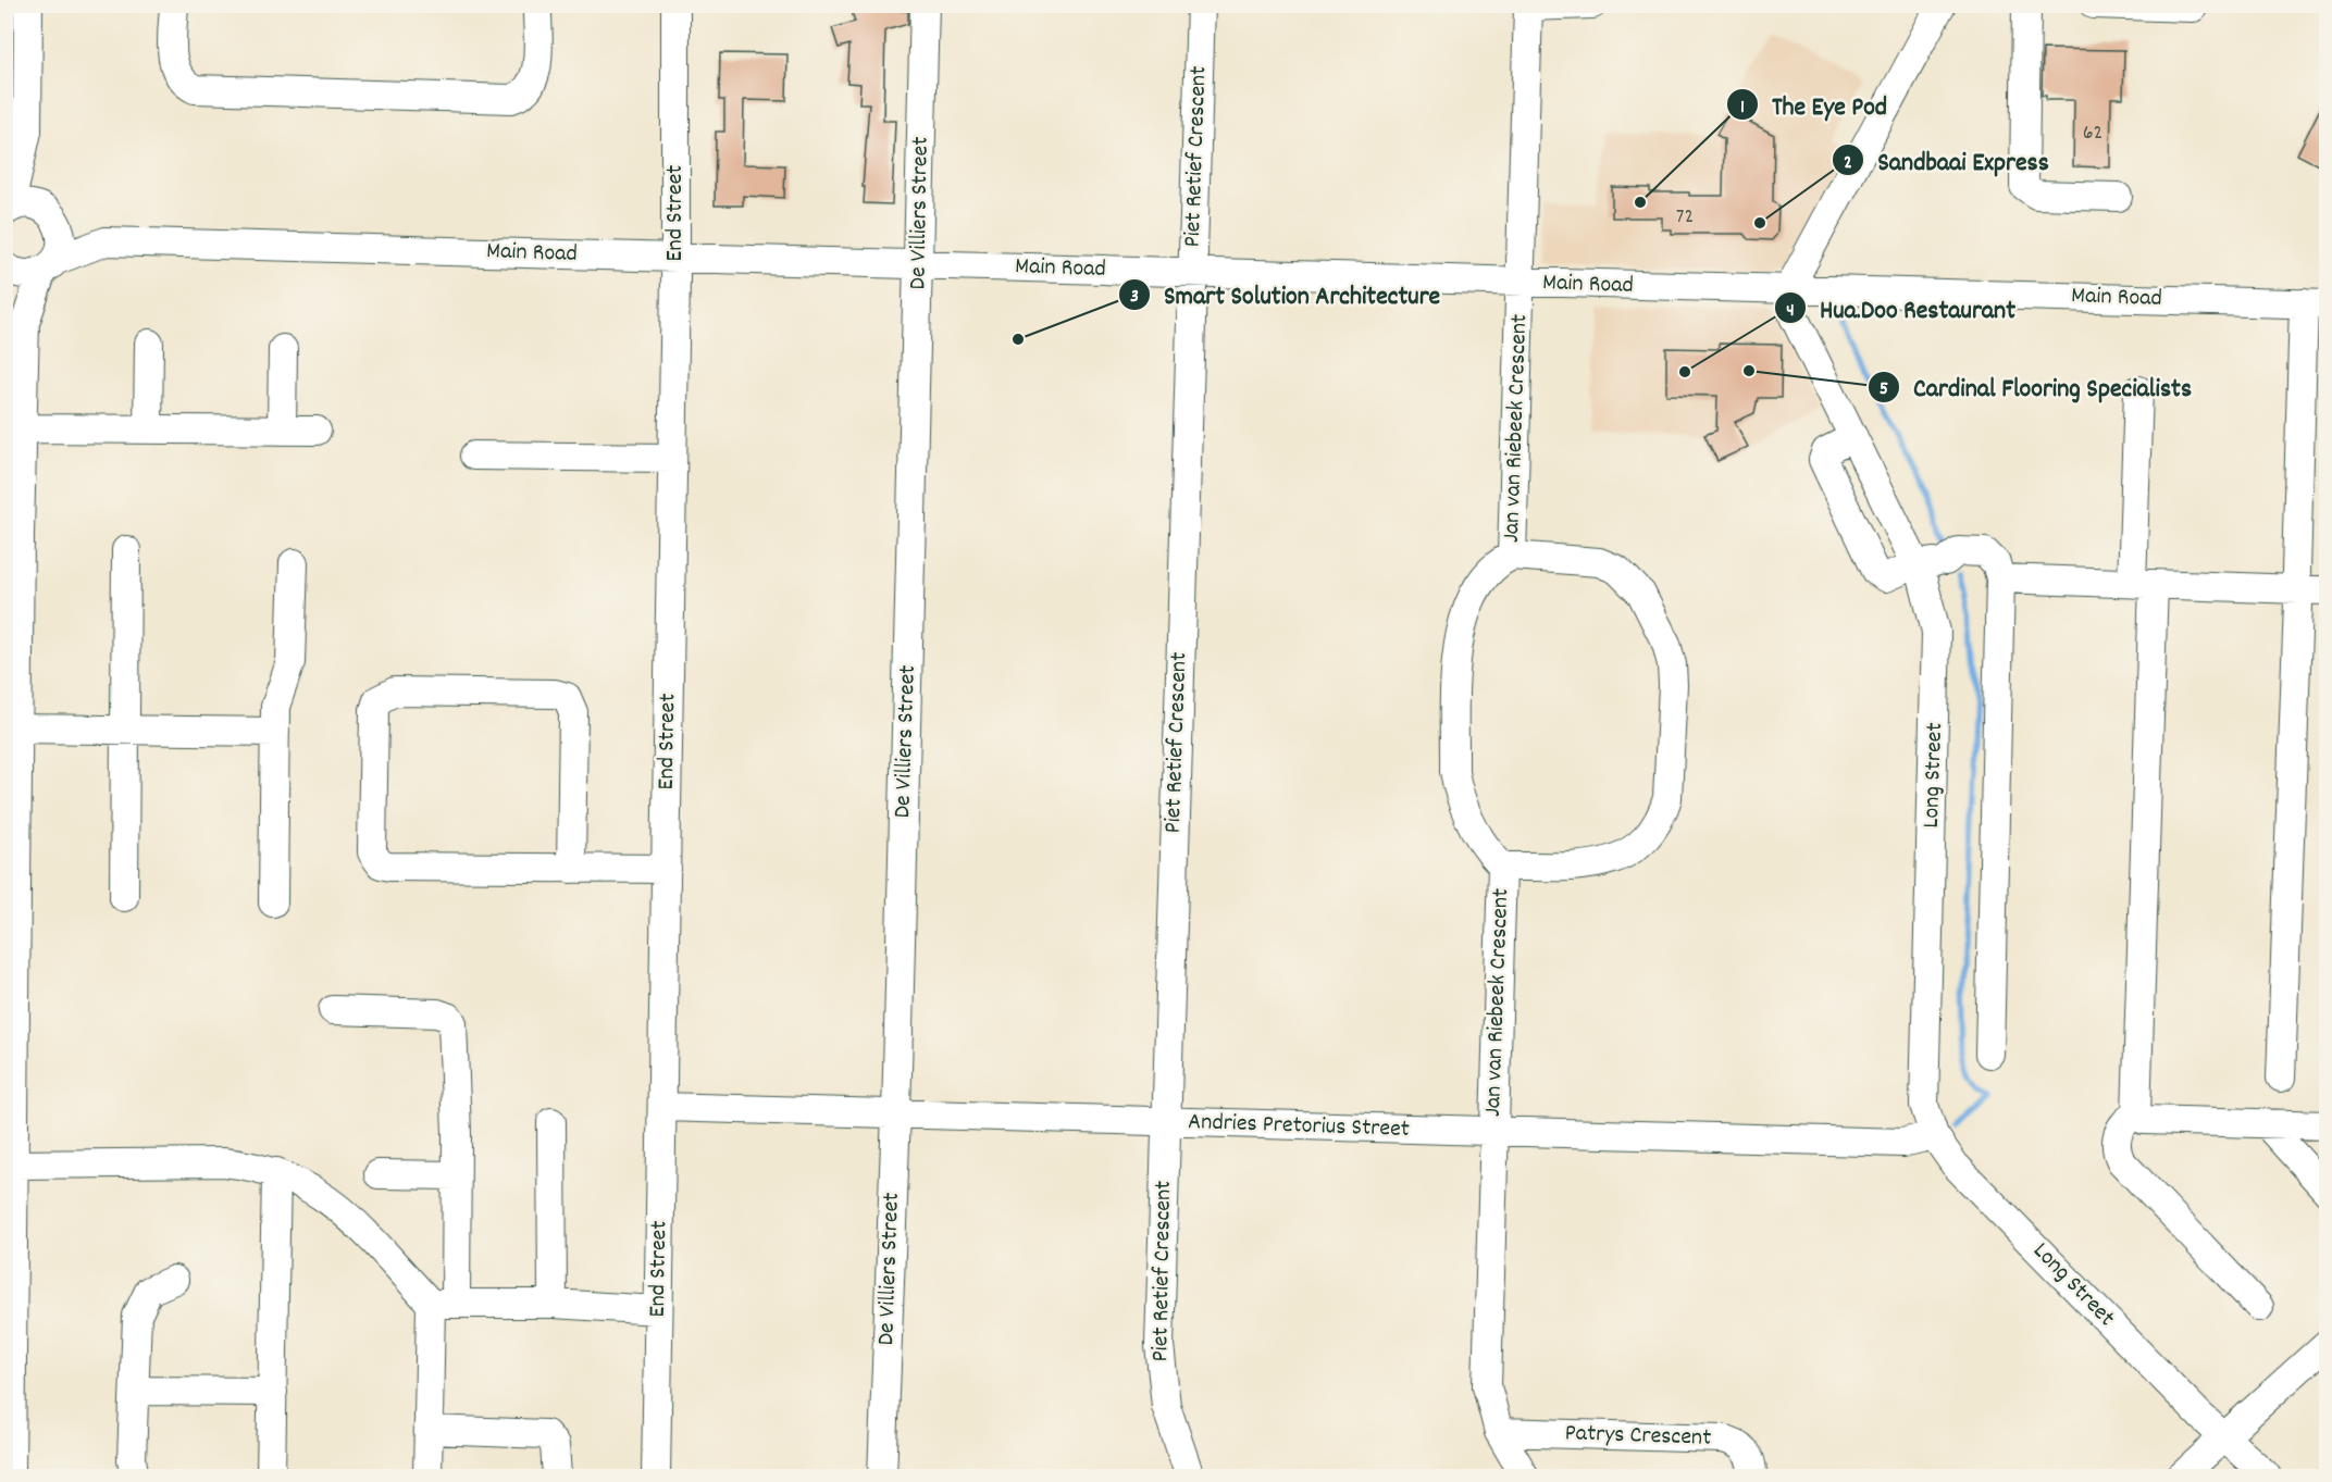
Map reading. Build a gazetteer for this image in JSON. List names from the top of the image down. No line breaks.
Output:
{"streets":{"street":["Piet Retief Crescent","End Street","De Villiers Street","Main Road","Jan van Riebeek Crescent","Long Street","Andries Pretorius Street","Patrys Crescent"]},"crossings":[["Piet Retief Crescent","Main Road"],["Piet Retief Crescent","Andries Pretorius Street"],["End Street","Main Road"],["End Street","Andries Pretorius Street"],["De Villiers Street","Main Road"],["De Villiers Street","Andries Pretorius Street"],["Main Road","Jan van Riebeek Crescent"],["Main Road","Long Street"],["Jan van Riebeek Crescent","Andries Pretorius Street"],["Jan van Riebeek Crescent","Patrys Crescent"],["Long Street","Andries Pretorius Street"]],"places":["The Eye Pod","Sandbaai Express","Smart Solution Architecture","Cardinal Flooring Specialists","Hua.Doo Restaurant"],"house_numbers":["62","72"]}
